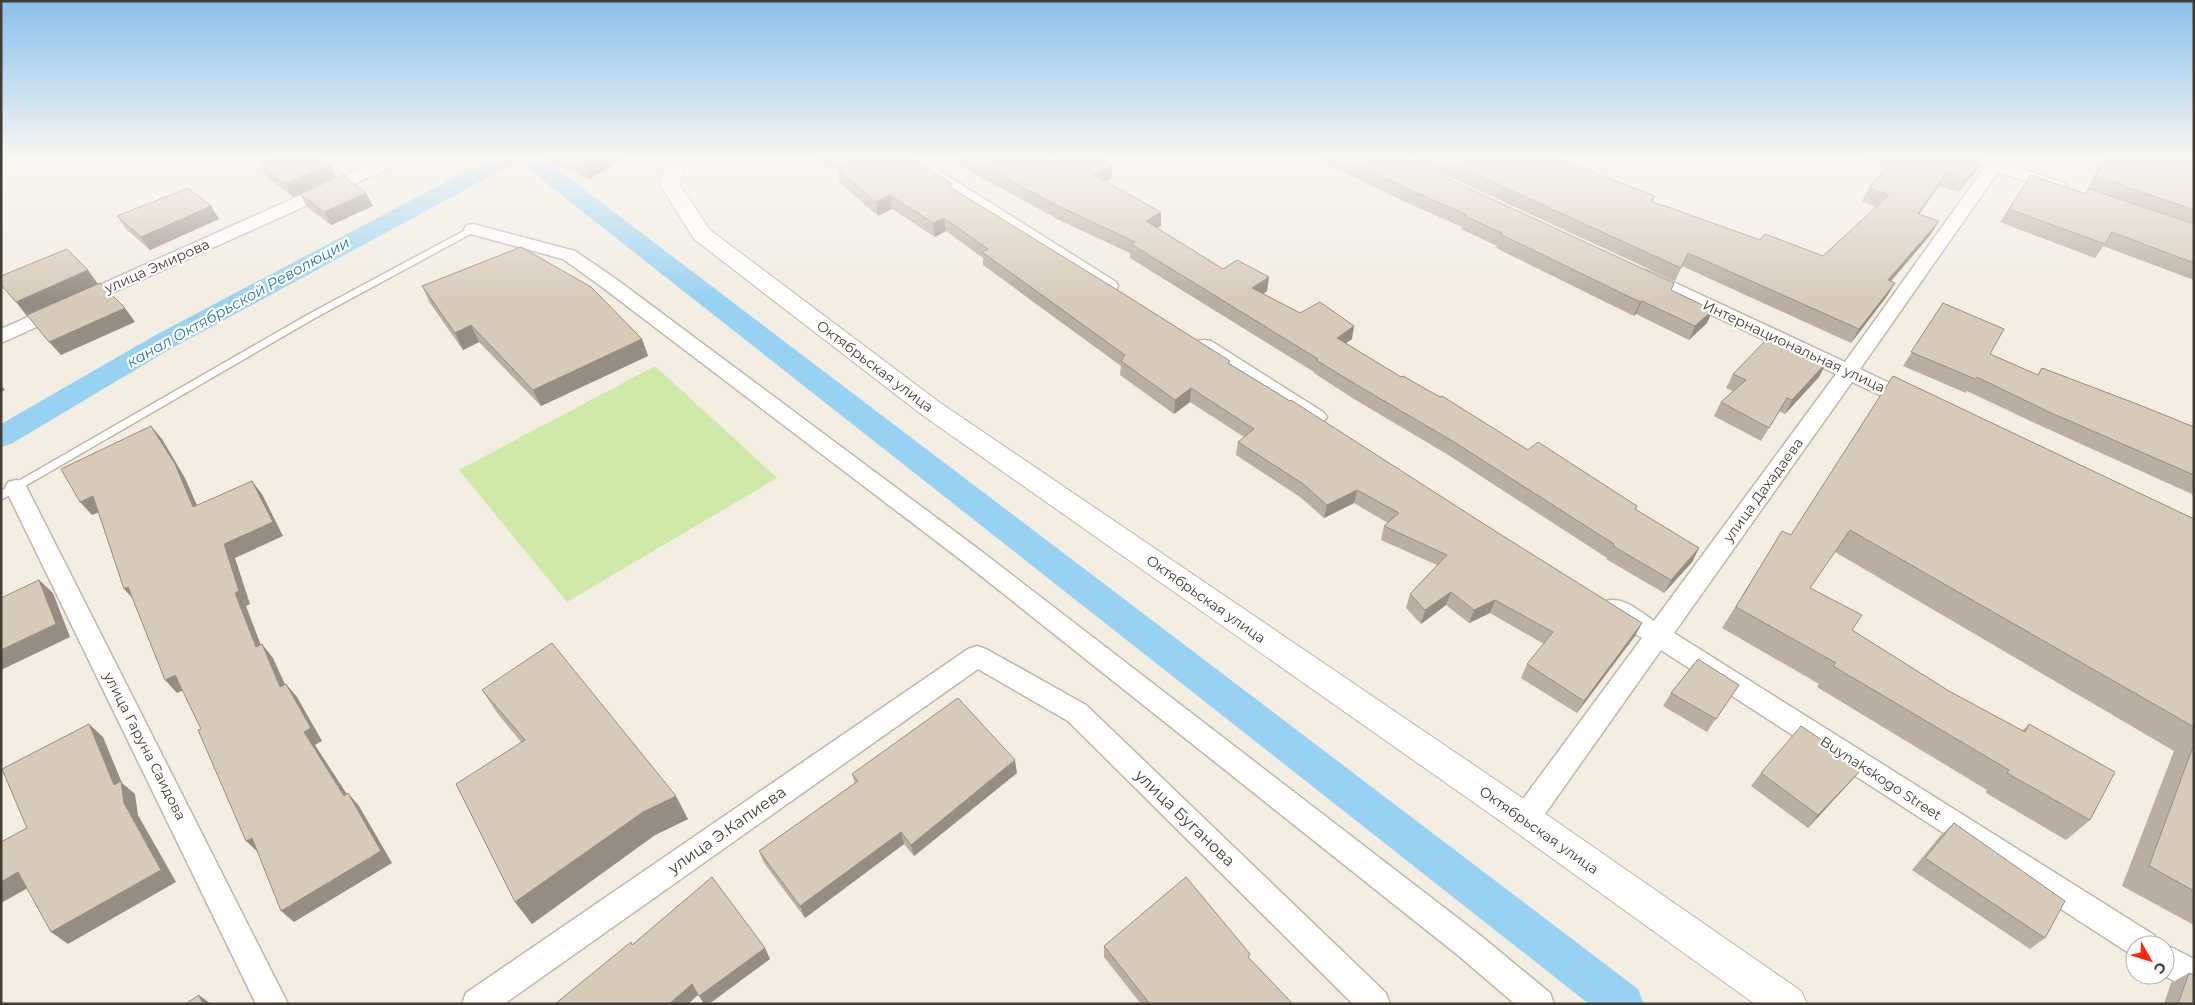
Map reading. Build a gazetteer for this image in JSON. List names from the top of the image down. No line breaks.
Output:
{"streets":{"street":["улица Эмирова","Интернациональная улица","Октябрьская улица","улица Дахадаева","улица Гаруна Саидова","Buynakskogo Street","улица Буганова","улица Э.Капиева"]},"crossings":[["Интернациональная улица","улица Дахадаева"],["Октябрьская улица","улица Дахадаева"],["улица Дахадаева","Buynakskogo Street"],["улица Буганова","улица Э.Капиева"]],"water":["канал Октябрьской Революции"],"north":"bottom right"}
